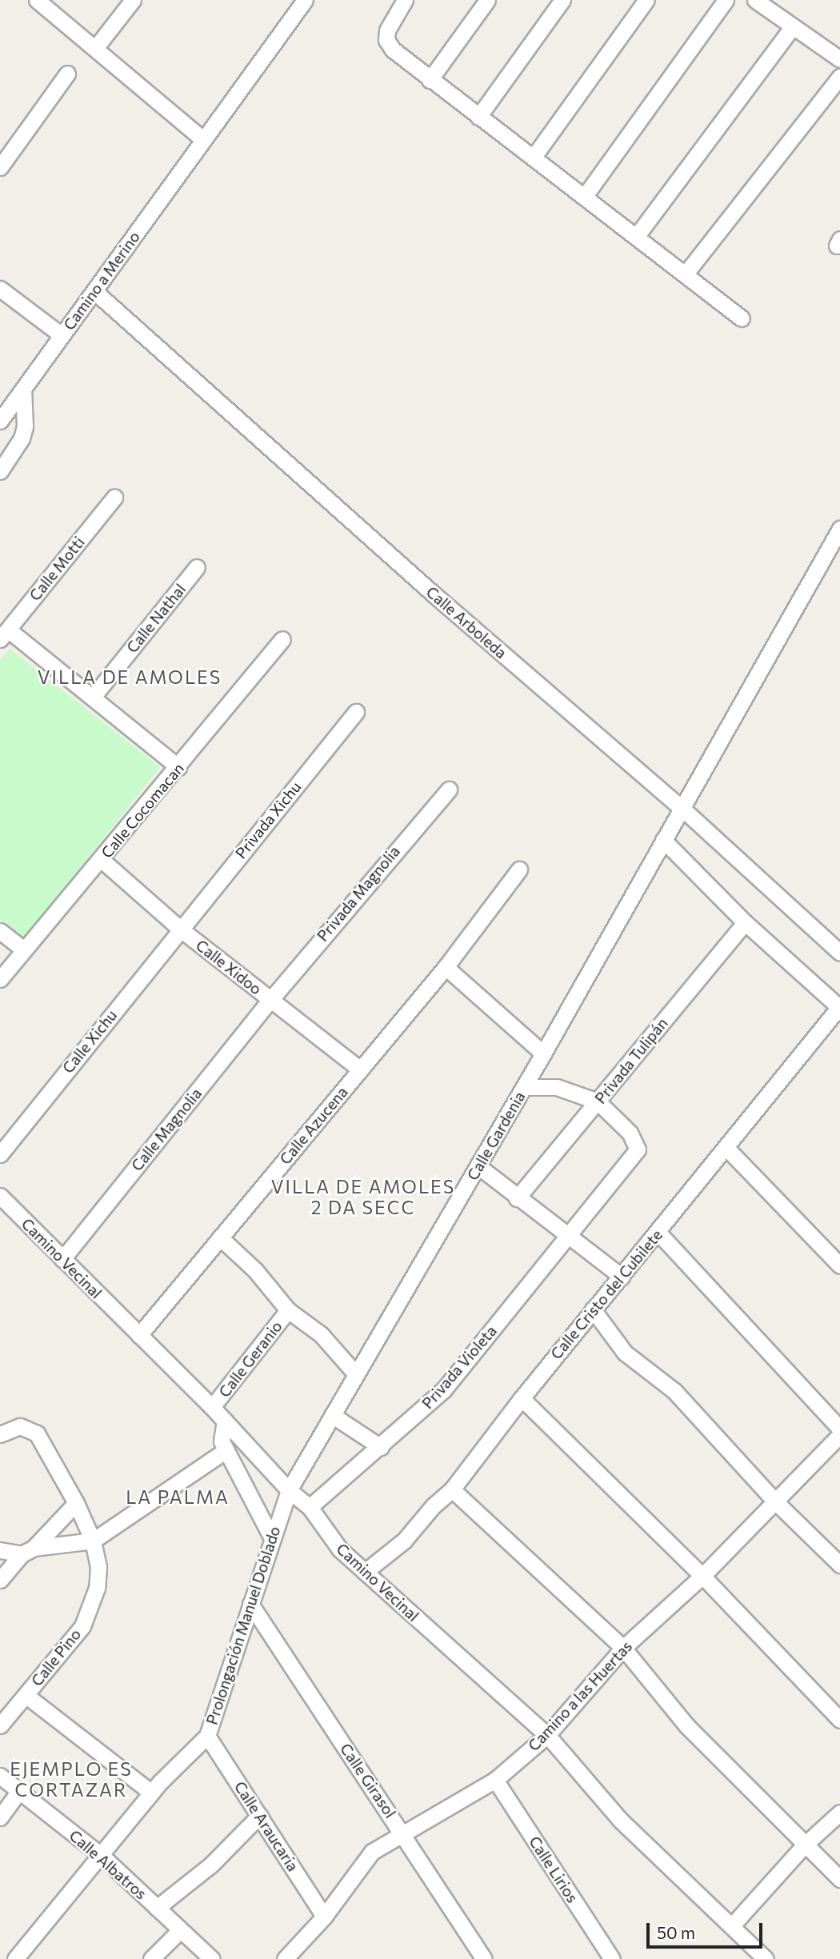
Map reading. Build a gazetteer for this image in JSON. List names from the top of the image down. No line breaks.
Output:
{"streets":{"street":["Camino a Merino","Calle Motti","Calle Nathal","Calle Arboleda","Calle Cocomacan","Privada Xichu","Privada Magnolia","Calle Xidoo","Calle Xichu","Privada Tulipán","Calle Azucena","Calle Magnolia","Calle Gardenia","Camino Vecinal","Calle Cristo del Cubilete","Calle Geranio","Privada Violeta","Prolongación Manuel Doblado","Calle Pino","Camino a las Huertas","Calle Girasol","Calle Araucaria","Calle Albatros","Calle Lirios"]},"crossings":[["Camino a Merino","Calle Arboleda"],["Calle Arboleda","Calle Gardenia"],["Calle Cocomacan","Calle Xidoo"],["Privada Xichu","Calle Xidoo"],["Privada Xichu","Calle Xichu"],["Privada Magnolia","Calle Xidoo"],["Privada Magnolia","Calle Magnolia"],["Calle Xidoo","Calle Xichu"],["Calle Xidoo","Calle Azucena"],["Calle Xidoo","Calle Magnolia"],["Privada Tulipán","Privada Violeta"],["Calle Azucena","Camino Vecinal"],["Calle Magnolia","Camino Vecinal"],["Calle Gardenia","Camino Vecinal"],["Calle Gardenia","Prolongación Manuel Doblado"],["Camino Vecinal","Calle Cristo del Cubilete"],["Camino Vecinal","Calle Geranio"],["Camino Vecinal","Privada Violeta"],["Camino Vecinal","Prolongación Manuel Doblado"],["Camino Vecinal","Camino a las Huertas"],["Prolongación Manuel Doblado","Calle Girasol"],["Prolongación Manuel Doblado","Calle Araucaria"],["Prolongación Manuel Doblado","Calle Albatros"],["Camino a las Huertas","Calle Girasol"],["Camino a las Huertas","Calle Araucaria"],["Camino a las Huertas","Calle Lirios"]],"districts":["VILLA DE AMOLES","VILLA DE AMOLES 2 DA SECC","LA PALMA","EJEMPLO ES CORTAZAR"],"scale_bar":"50 m"}
